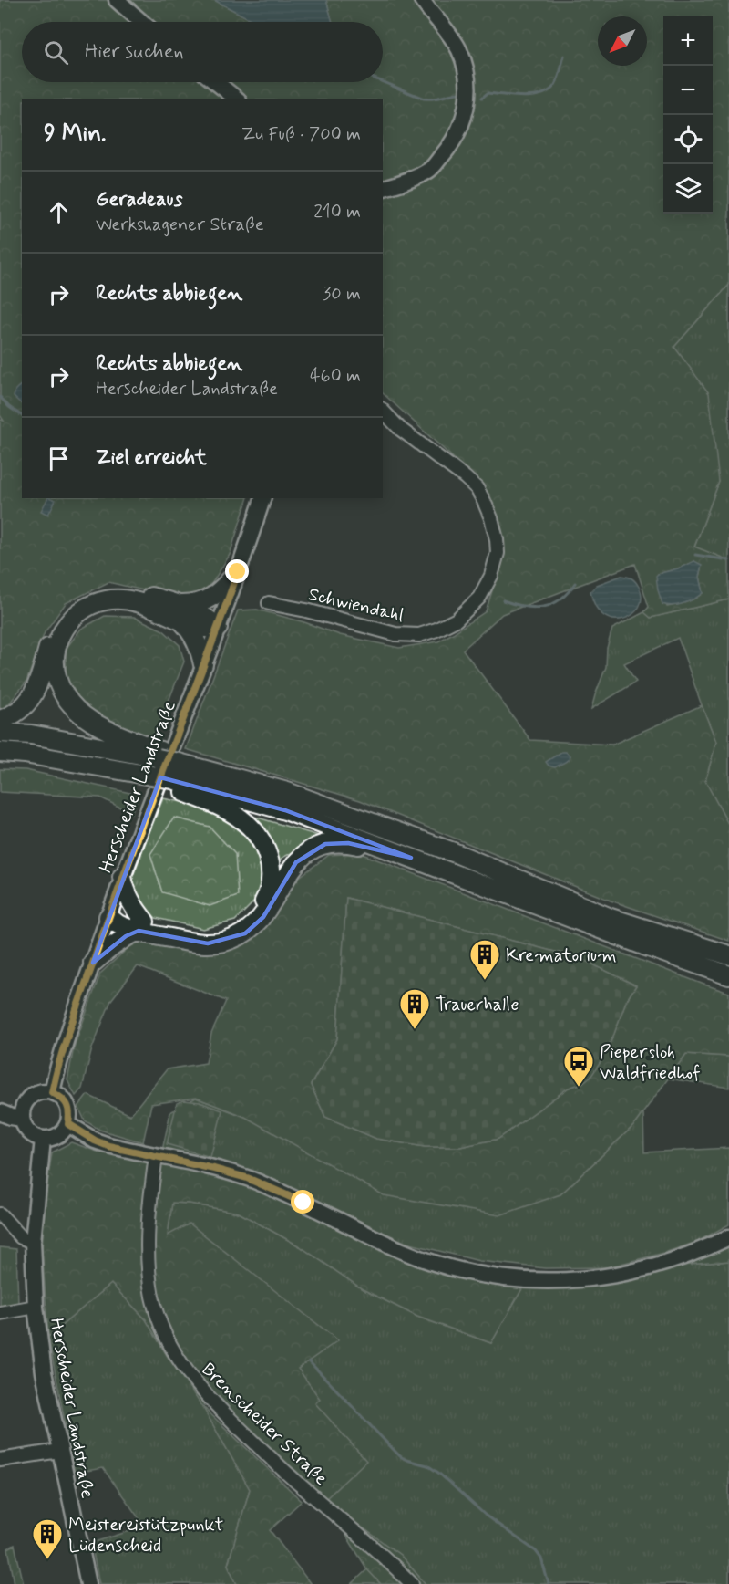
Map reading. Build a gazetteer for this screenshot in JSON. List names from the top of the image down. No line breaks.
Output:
{"streets":{"main road":["Herscheider Landstraße"],"street":["Schwiendahl","Brenscheider Straße"]},"places":{"building":["Krematorium","Trauerhalle","Meistereistützpunkt Lüdenscheid"],"bus stop":["Piepersloh Waldfriedhof"]},"north":"bottom left","page":{"map_buttons":["+","−"],"search":"Hier suchen","heading":["9 Min.","Zu Fuß · 700 m"],"list":[["Geradeaus","Werkshagener Straße","210 m"],["Rechts abbiegen","30 m"],["Rechts abbiegen","Herscheider Landstraße","460 m"],"Ziel erreicht"]}}
